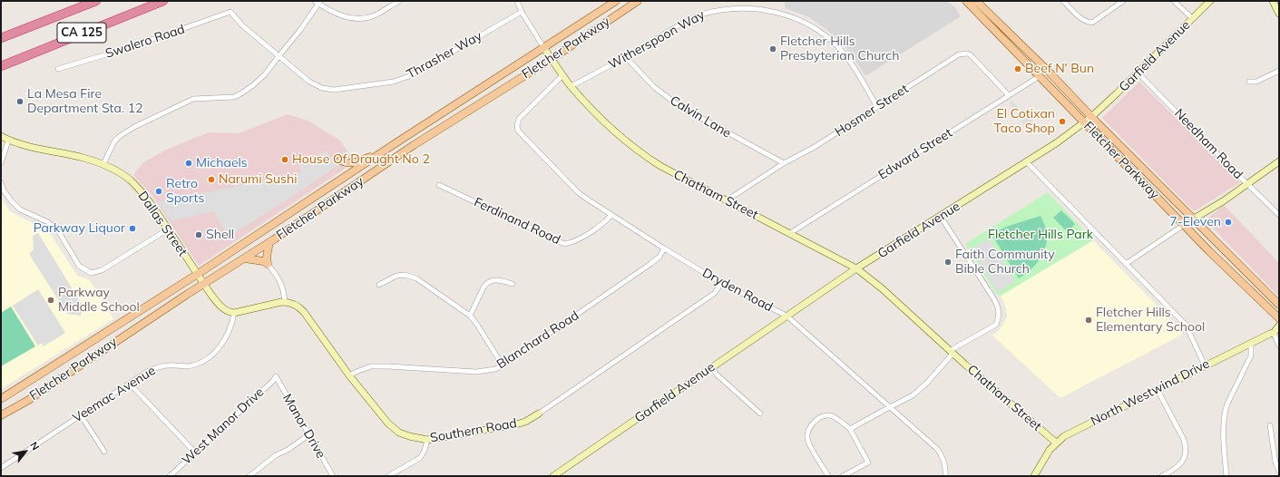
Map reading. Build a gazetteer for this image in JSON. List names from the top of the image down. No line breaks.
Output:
{"streets":{"highway":["CA 125"],"main road":["Fletcher Parkway"],"street":["Witherspoon Way","Swalero Road","Thrasher Way","Garfield Avenue","Hosmer Street","Calvin Lane","Needham Road","Edward Street","Chatham Street","Ferdinand Road","Dallas Street","Dryden Road","Blanchard Road","North Westwind Drive","Veemac Avenue","West Manor Drive","Manor Drive","Southern Road"]},"crossings":[["Witherspoon Way","Hosmer Street"],["Witherspoon Way","Calvin Lane"],["Witherspoon Way","Chatham Street"],["Swalero Road","Thrasher Way"],["Fletcher Parkway","Garfield Avenue"],["Fletcher Parkway","Edward Street"],["Fletcher Parkway","Chatham Street"],["Fletcher Parkway","Dallas Street"],["Thrasher Way","Chatham Street"],["Garfield Avenue","Needham Road"],["Garfield Avenue","Chatham Street"],["Garfield Avenue","Dryden Road"],["Hosmer Street","Calvin Lane"],["Hosmer Street","Edward Street"],["Hosmer Street","Chatham Street"],["Edward Street","Chatham Street"],["Chatham Street","Dryden Road"],["Chatham Street","North Westwind Drive"],["Ferdinand Road","Dryden Road"],["Dryden Road","Blanchard Road"],["Dryden Road","Southern Road"],["Blanchard Road","Southern Road"],["West Manor Drive","Manor Drive"]],"parks":["Fletcher Hills Park"],"places":["Fletcher Hills Presbyterian Church","Beef N' Bun","La Mesa Fire Department Sta. 12","El Cotixan Taco Shop","House Of Draught No 2","Michaels","Narumi Sushi","Retro Sports","7-Eleven","Parkway Liquor","Shell","Faith Community Bible Church","Parkway Middle School","Fletcher Hills Elementary School"],"north":"top right"}
